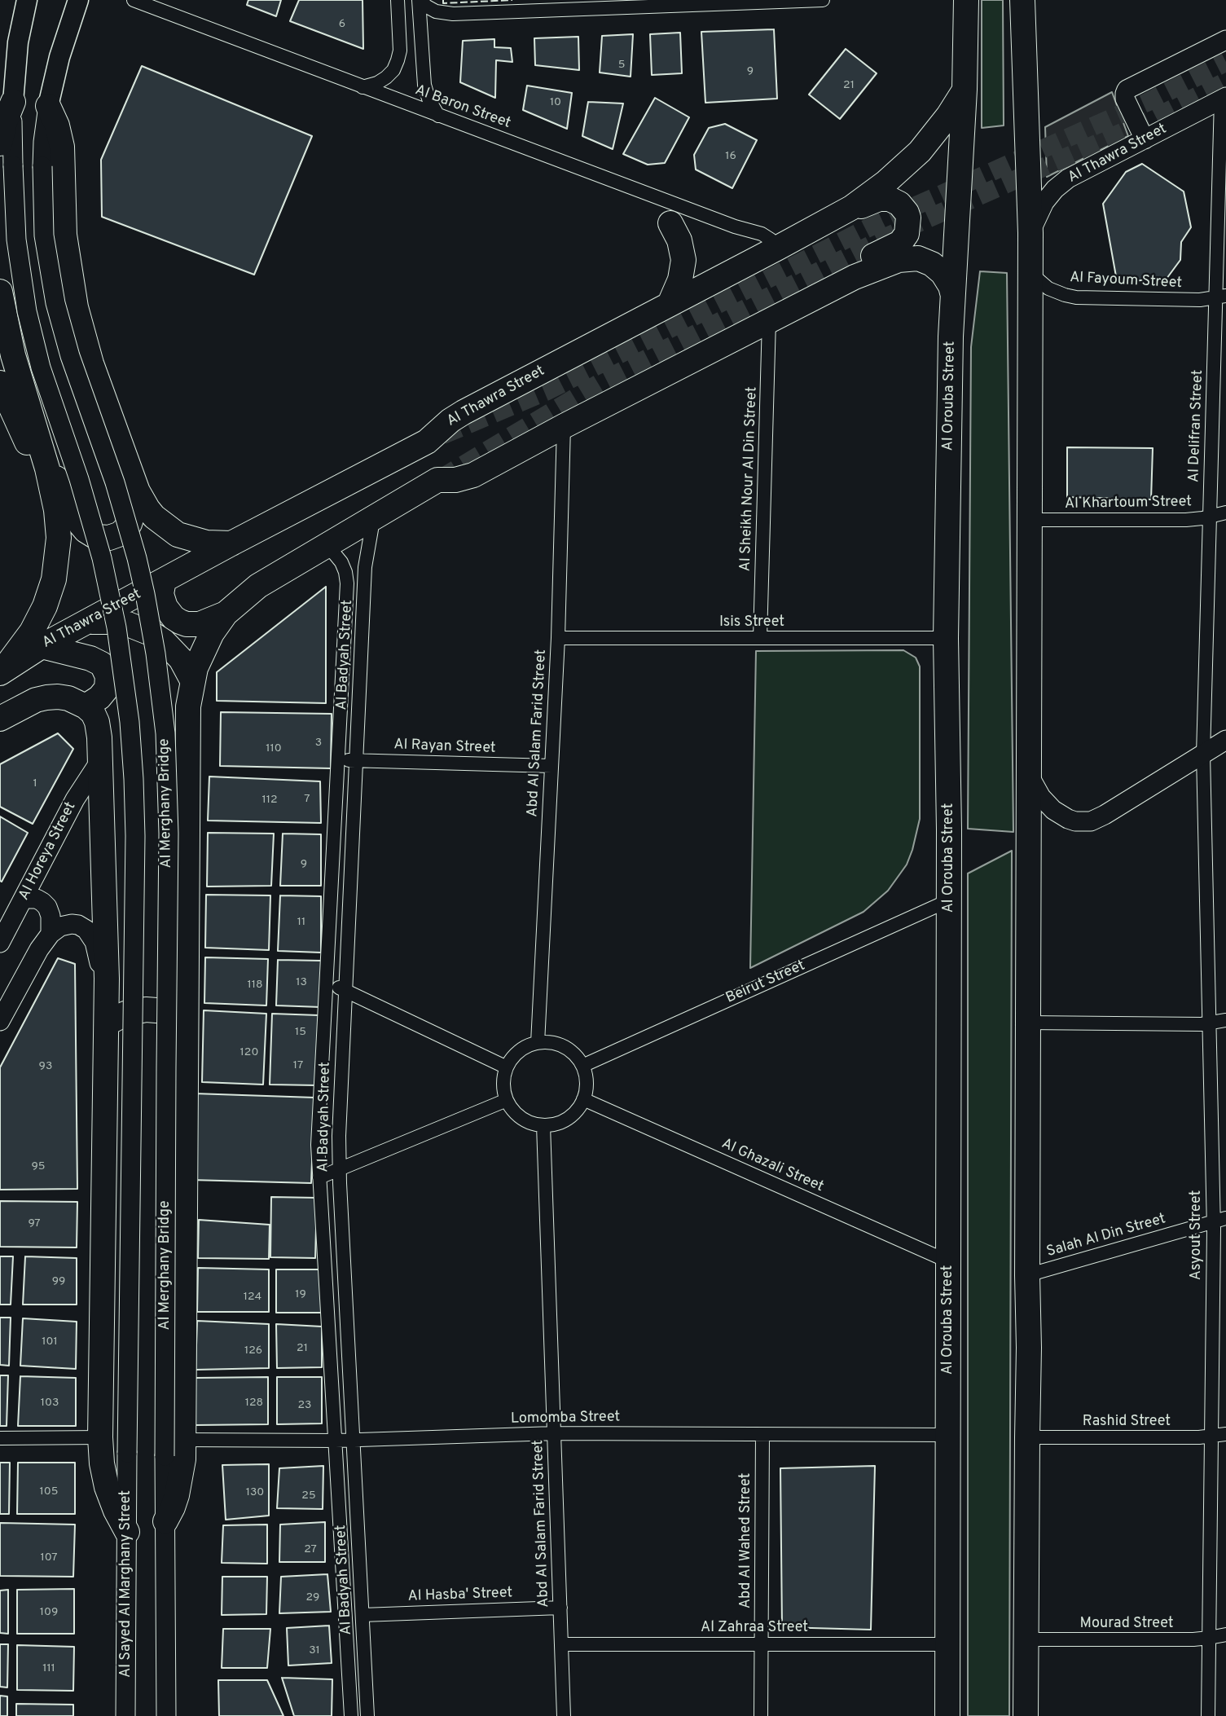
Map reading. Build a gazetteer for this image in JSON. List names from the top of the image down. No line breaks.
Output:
{"streets":{"highway":["Al Thawra Street","Al Orouba Street"],"main road":["Al Merghany Bridge","Al Horeya Street","Al Sayed Al Marghany Street"],"street":["Al Baron Street","Al Fayoum Street","Al Delifran Street","Al Sheikh Nour Al Din Street","Al Khartoum Street","Isis Street","Al Badyah Street","Abd Al Salam Farid Street","Al Rayan Street","Beirut Street","Al Ghazali Street","Asyout Street","Salah Al Din Street","Lomomba Street","Rashid Street","Abd Al Wahed Street","Al Hasba' Street","Mourad Street","Al Zahraa Street"]},"crossings":[["Al Baron Street","Al Thawra Street"],["Al Thawra Street","Al Orouba Street"],["Al Thawra Street","Al Delifran Street"],["Al Fayoum Street","Al Delifran Street"],["Al Orouba Street","Isis Street"],["Al Orouba Street","Beirut Street"],["Al Orouba Street","Al Ghazali Street"],["Al Orouba Street","Lomomba Street"],["Al Orouba Street","Al Zahraa Street"],["Al Delifran Street","Al Khartoum Street"],["Al Delifran Street","Asyout Street"],["Al Sheikh Nour Al Din Street","Isis Street"],["Isis Street","Abd Al Salam Farid Street"],["Al Badyah Street","Al Rayan Street"],["Al Badyah Street","Lomomba Street"],["Al Badyah Street","Al Hasba' Street"],["Abd Al Salam Farid Street","Al Rayan Street"],["Abd Al Salam Farid Street","Beirut Street"],["Abd Al Salam Farid Street","Al Ghazali Street"],["Abd Al Salam Farid Street","Lomomba Street"],["Abd Al Salam Farid Street","Al Hasba' Street"],["Abd Al Salam Farid Street","Al Zahraa Street"],["Beirut Street","Al Ghazali Street"],["Asyout Street","Salah Al Din Street"],["Asyout Street","Rashid Street"],["Asyout Street","Mourad Street"],["Lomomba Street","Abd Al Wahed Street"],["Abd Al Wahed Street","Al Zahraa Street"]],"house_numbers":["6","5","9","21","10","16","3","110","1","7","112","9","11","13","118","15","120","17","93","95","97","99","19","124","101","21","126","103","128","23","105","130","25","27","107","29","109","31","111"]}
